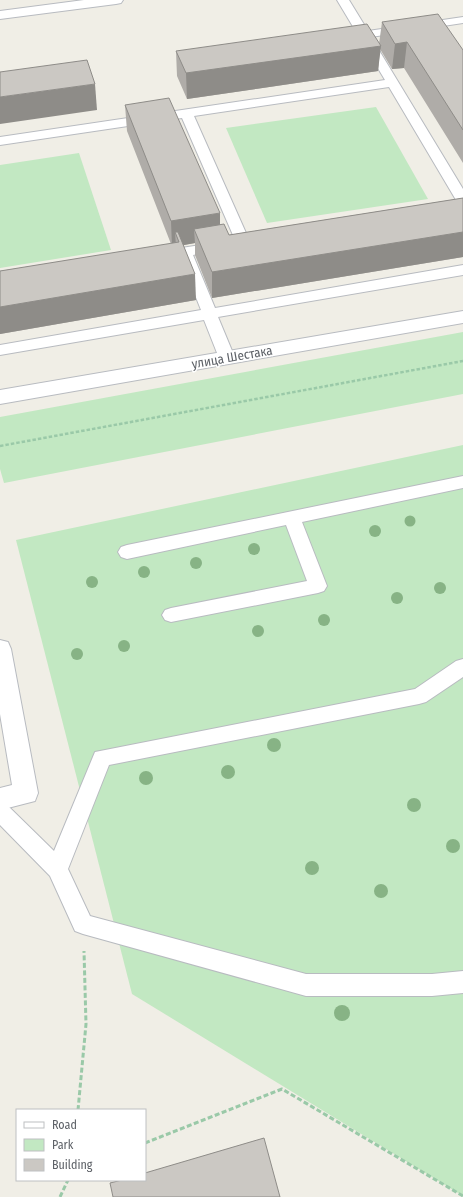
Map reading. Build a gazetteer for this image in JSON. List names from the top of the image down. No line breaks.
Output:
{"streets":{"street":["улица Шестака"]},"legend":["Road","Park","Building"]}
